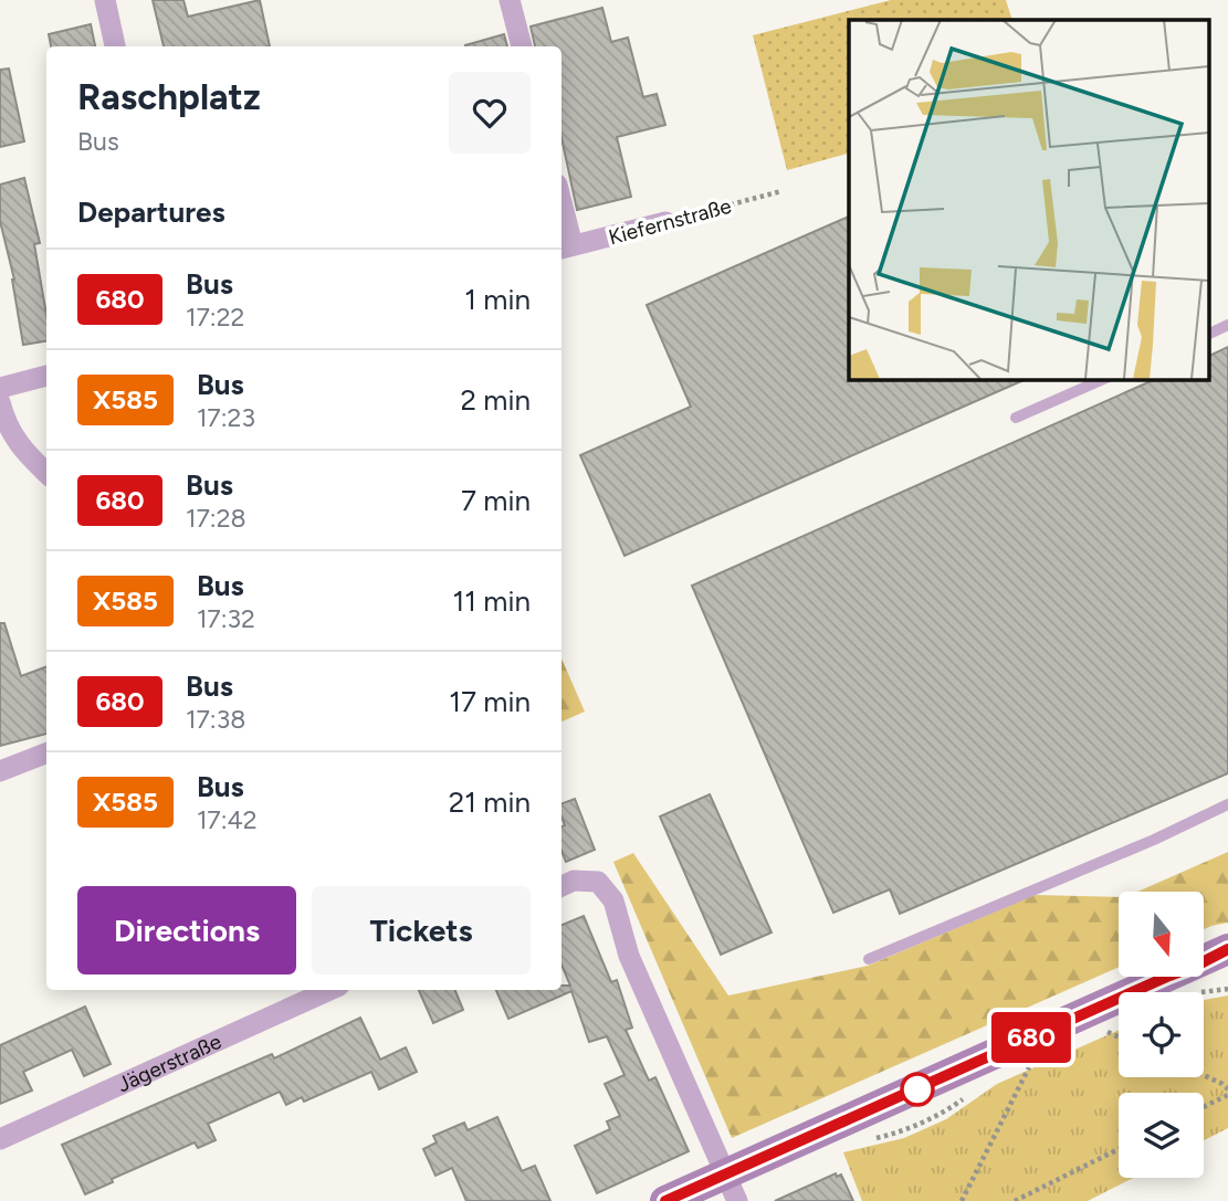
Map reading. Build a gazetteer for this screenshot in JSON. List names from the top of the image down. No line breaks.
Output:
{"streets":{"street":["Kiefernstraße","Jägerstraße"]},"lines":["bus line 680"],"north":"bottom","page":{"on_map":"680","heading":[["Raschplatz","Bus"],"Departures"],"list":[{"mark":"680","name":"Bus","note":"17:22","value":"1 min"},{"mark":"X585","name":"Bus","note":"17:23","value":"2 min"},{"mark":"680","name":"Bus","note":"17:28","value":"7 min"},{"mark":"X585","name":"Bus","note":"17:32","value":"11 min"},{"mark":"680","name":"Bus","note":"17:38","value":"17 min"},{"mark":"X585","name":"Bus","note":"17:42","value":"21 min"}],"buttons":["Directions","Tickets"]}}
